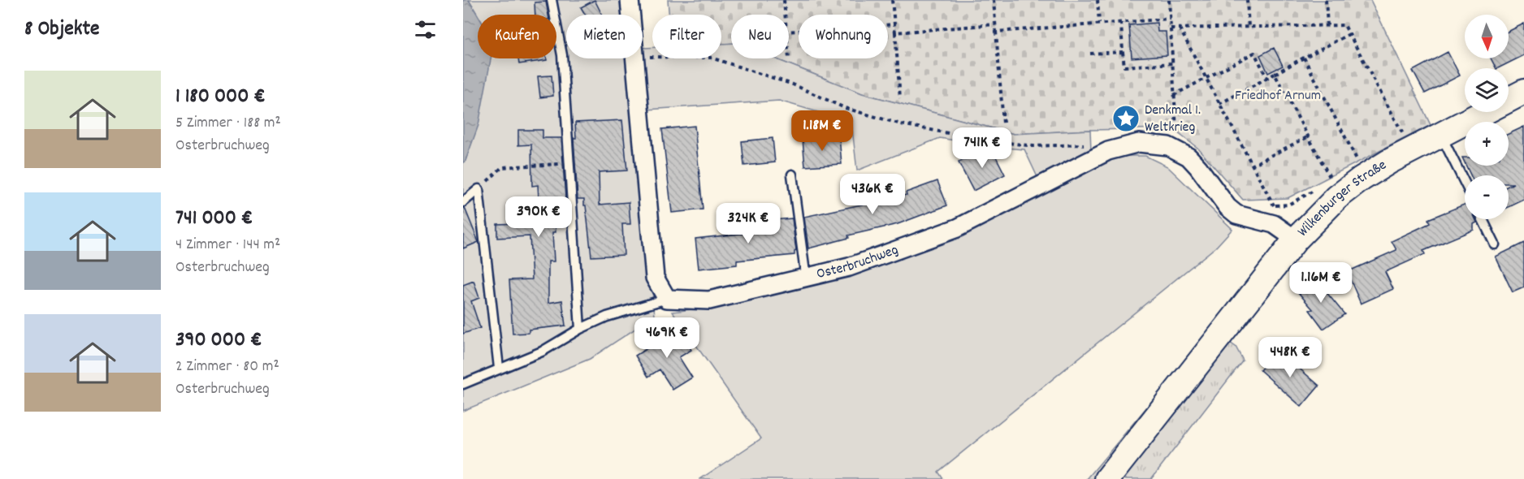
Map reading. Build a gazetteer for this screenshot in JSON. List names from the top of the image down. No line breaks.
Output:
{"streets":{"main road":["Wilkenburger Straße"],"street":["Osterbruchweg"]},"crossings":[["Wilkenburger Straße","Osterbruchweg"]],"parks":["Friedhof Arnum"],"places":{"place":["Denkmal 1. Weltkrieg"]},"north":"bottom","page":{"heading":"8 Objekte","map_buttons":["+","−"],"chip":["Kaufen","Mieten","Filter","Neu","Wohnung"],"list":[{"name":"1 180 000 €","note":"5 Zimmer · 188 m² · Osterbruchweg"},{"name":"741 000 €","note":"4 Zimmer · 144 m² · Osterbruchweg"},{"name":"390 000 €","note":"2 Zimmer · 80 m² · Osterbruchweg"}],"price":["1.18M €","741K €","436K €","390K €","324K €","1.16M €","469K €","448K €"]}}
